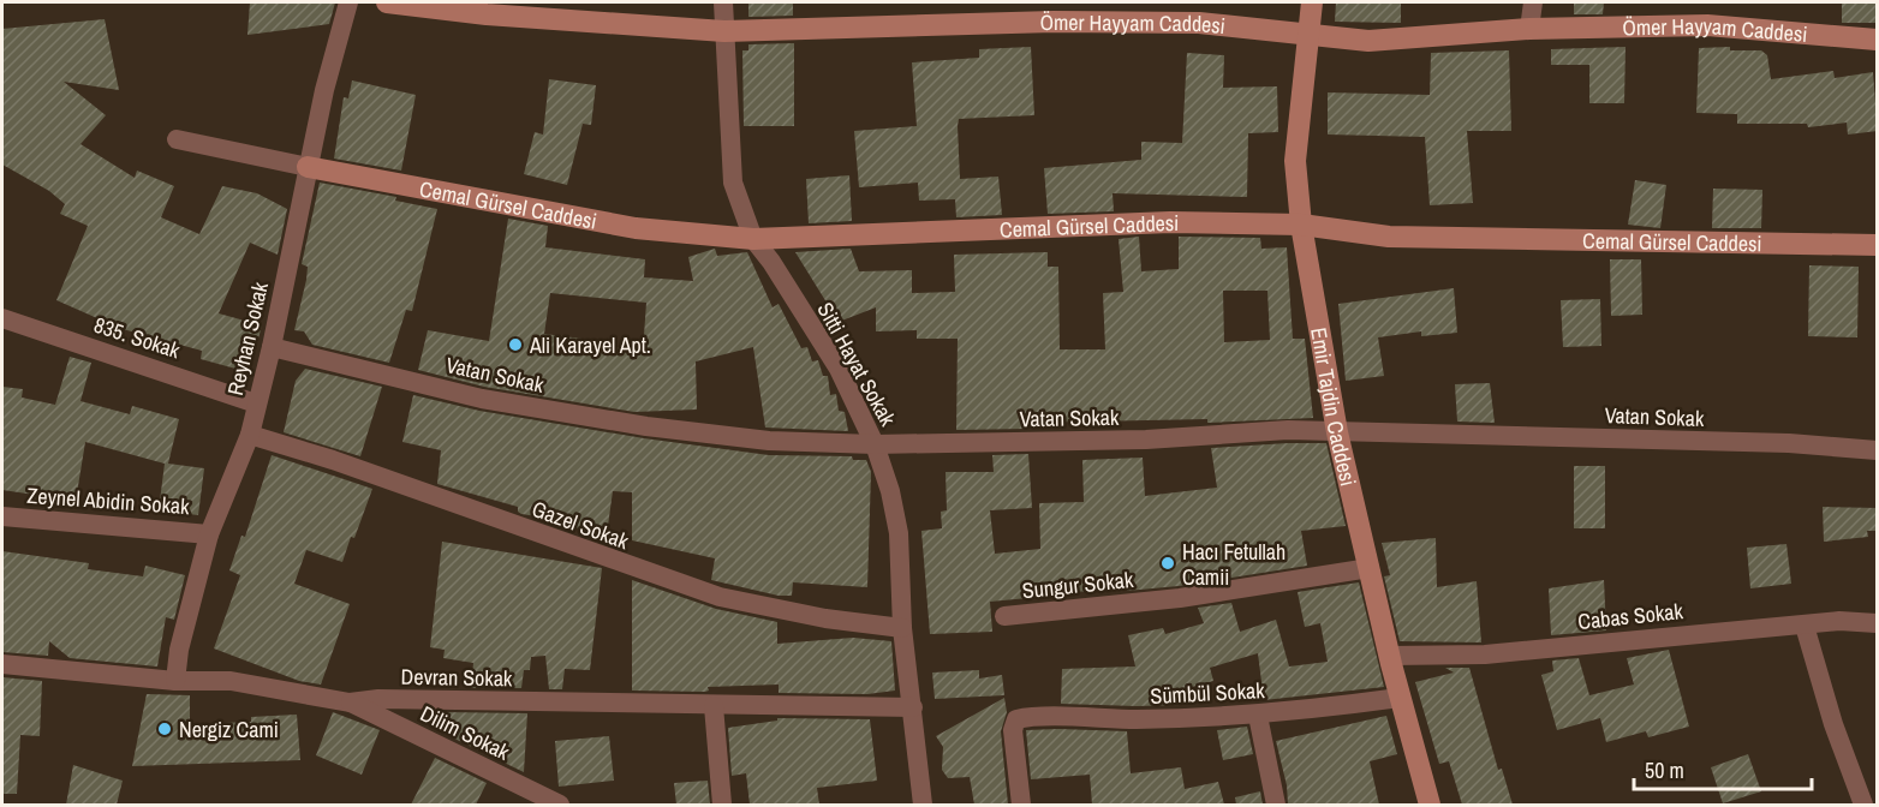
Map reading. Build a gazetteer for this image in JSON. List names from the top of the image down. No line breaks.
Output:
{"streets":{"street":["Ömer Hayyam Caddesi","Cemal Gürsel Caddesi","835. Sokak","Reyhan Sokak","Sitti Hayat Sokak","Vatan Sokak","Emir Tajdin Caddesi","Zeynel Abidin Sokak","Gazel Sokak","Sungur Sokak","Cabas Sokak","Devran Sokak","Sümbül Sokak","Dilim Sokak"]},"crossings":[["Ömer Hayyam Caddesi","Sitti Hayat Sokak"],["Ömer Hayyam Caddesi","Emir Tajdin Caddesi"],["Cemal Gürsel Caddesi","Reyhan Sokak"],["Cemal Gürsel Caddesi","Sitti Hayat Sokak"],["Cemal Gürsel Caddesi","Emir Tajdin Caddesi"],["835. Sokak","Reyhan Sokak"],["Reyhan Sokak","Vatan Sokak"],["Reyhan Sokak","Zeynel Abidin Sokak"],["Reyhan Sokak","Gazel Sokak"],["Reyhan Sokak","Devran Sokak"],["Sitti Hayat Sokak","Vatan Sokak"],["Sitti Hayat Sokak","Gazel Sokak"],["Sitti Hayat Sokak","Devran Sokak"],["Vatan Sokak","Emir Tajdin Caddesi"],["Emir Tajdin Caddesi","Sungur Sokak"],["Emir Tajdin Caddesi","Cabas Sokak"],["Emir Tajdin Caddesi","Sümbül Sokak"],["Devran Sokak","Dilim Sokak"]],"places":["Ali Karayel Apt.","Hacı Fetullah Camii","Nergiz Cami"],"scale_bar":"50 m"}
